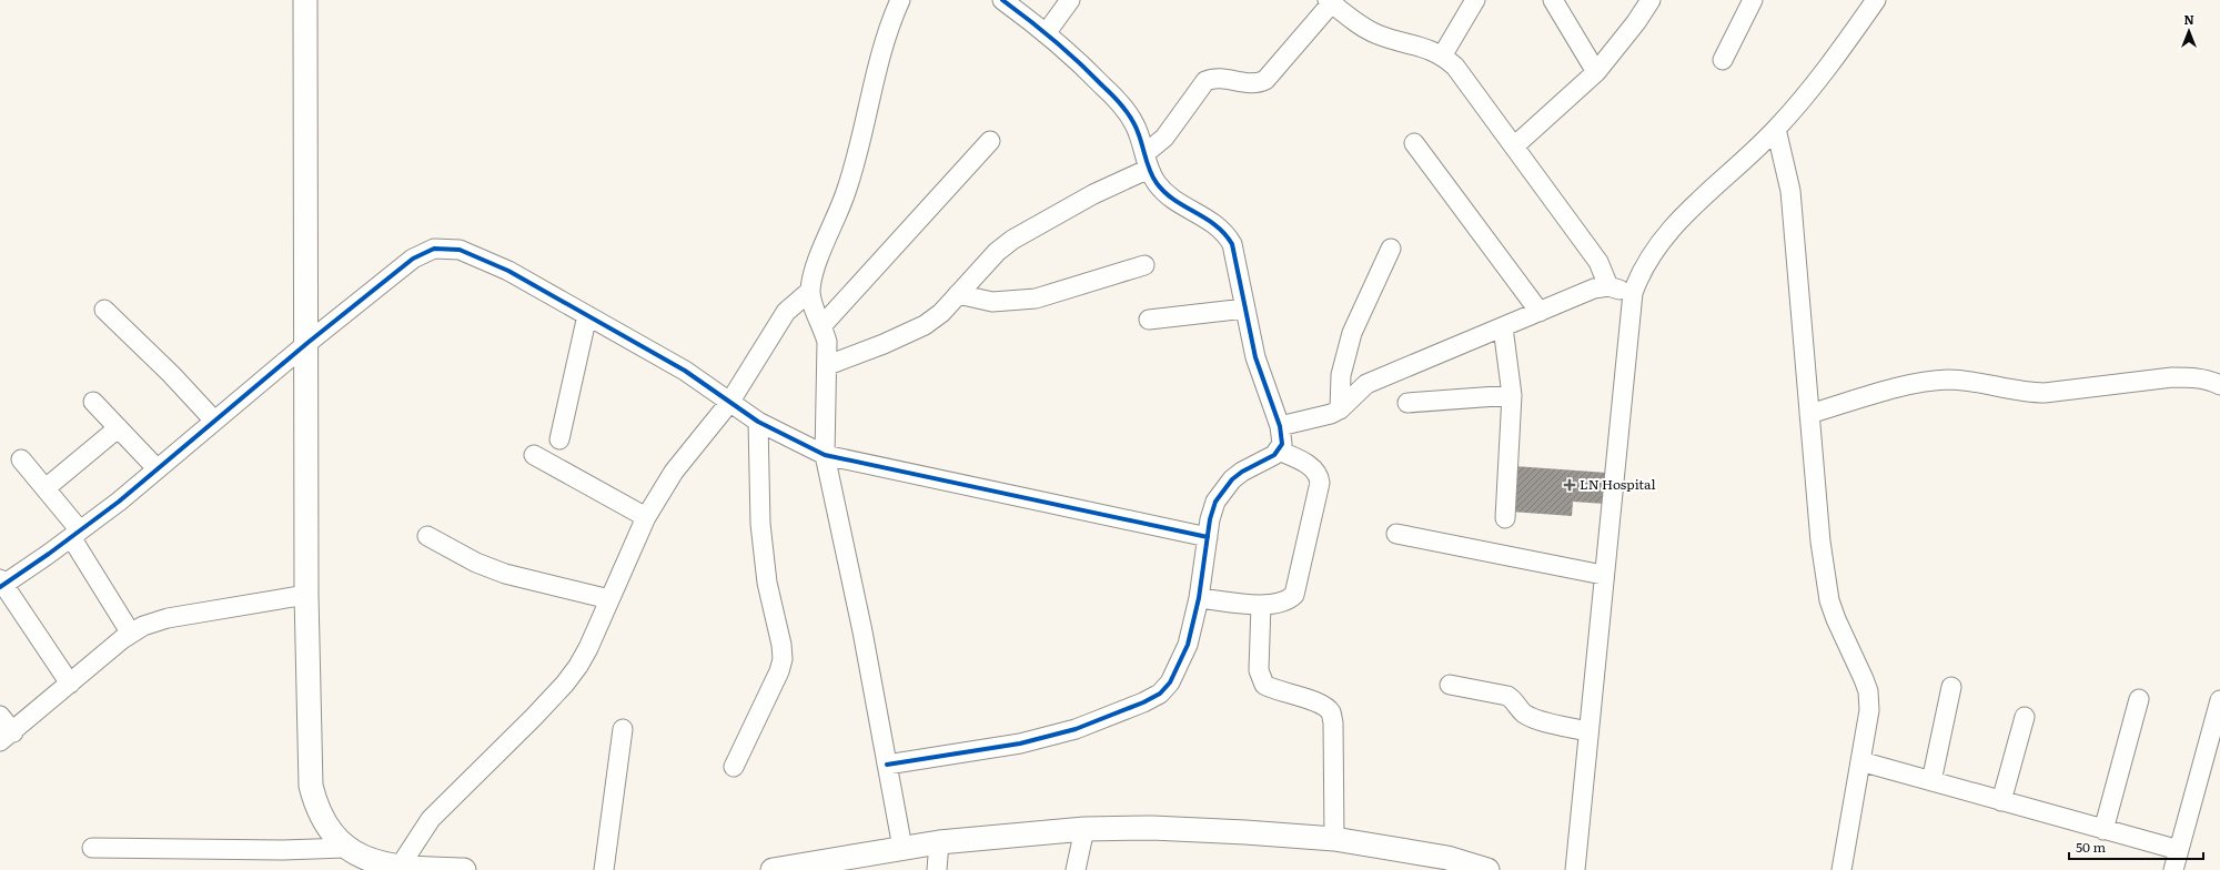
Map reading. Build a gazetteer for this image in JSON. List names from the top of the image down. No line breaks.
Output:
{"places":{"health":["LN Hospital"]},"scale_bar":"50 m","north":"top"}
